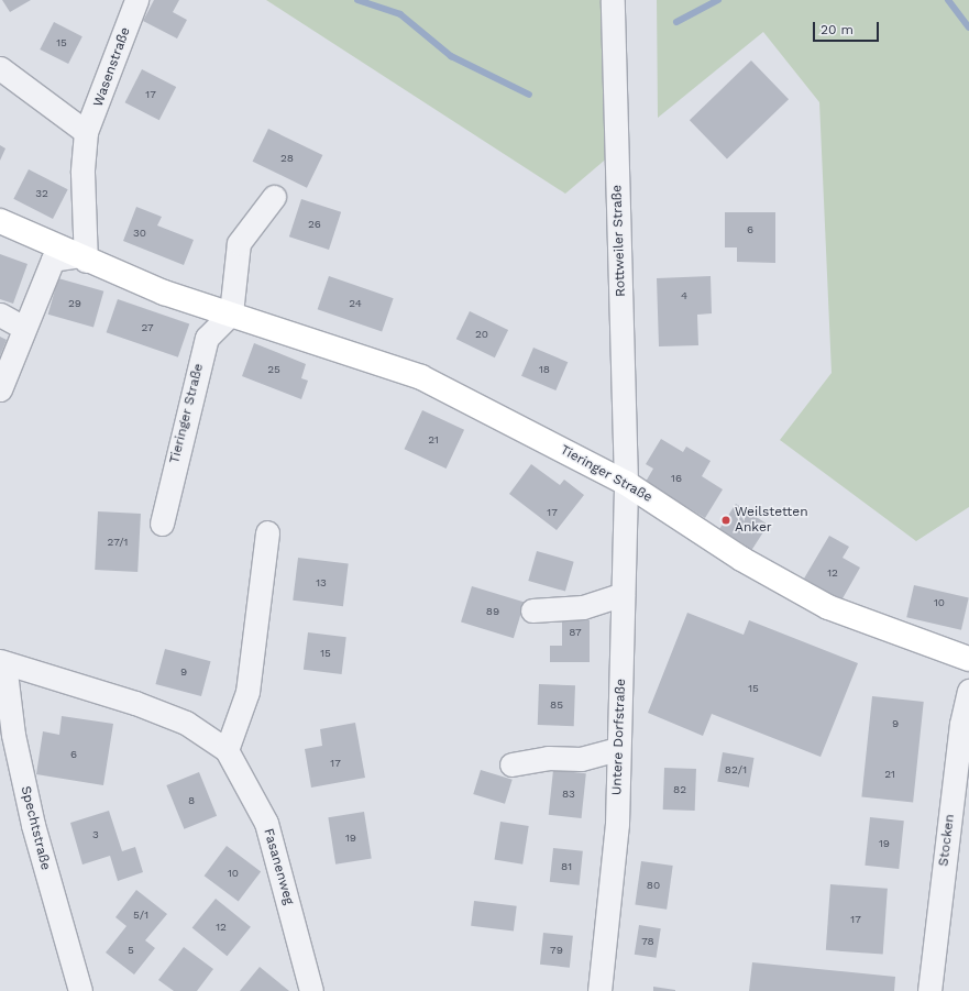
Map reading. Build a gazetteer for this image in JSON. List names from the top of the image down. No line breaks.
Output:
{"streets":{"main road":["Tieringer Straße"],"street":["Wasenstraße","Rottweiler Straße","Untere Dorfstraße","Spechtstraße","Stocken","Fasanenweg"]},"crossings":[["Wasenstraße","Tieringer Straße"],["Rottweiler Straße","Tieringer Straße"],["Rottweiler Straße","Untere Dorfstraße"],["Tieringer Straße","Untere Dorfstraße"],["Spechtstraße","Fasanenweg"]],"places":["Weilstetten Anker"],"house_numbers":["15","17","28","32","26","6","30","4","29","24","27","20","25","18","21","16","17","27/1","12","13","10","89","87","15","9","15","85","9","6","17","82/1","21","82","83","8","3","19","19","81","10","80","5/1","17","12","78","5","79"],"scale_bar":"20 m"}
